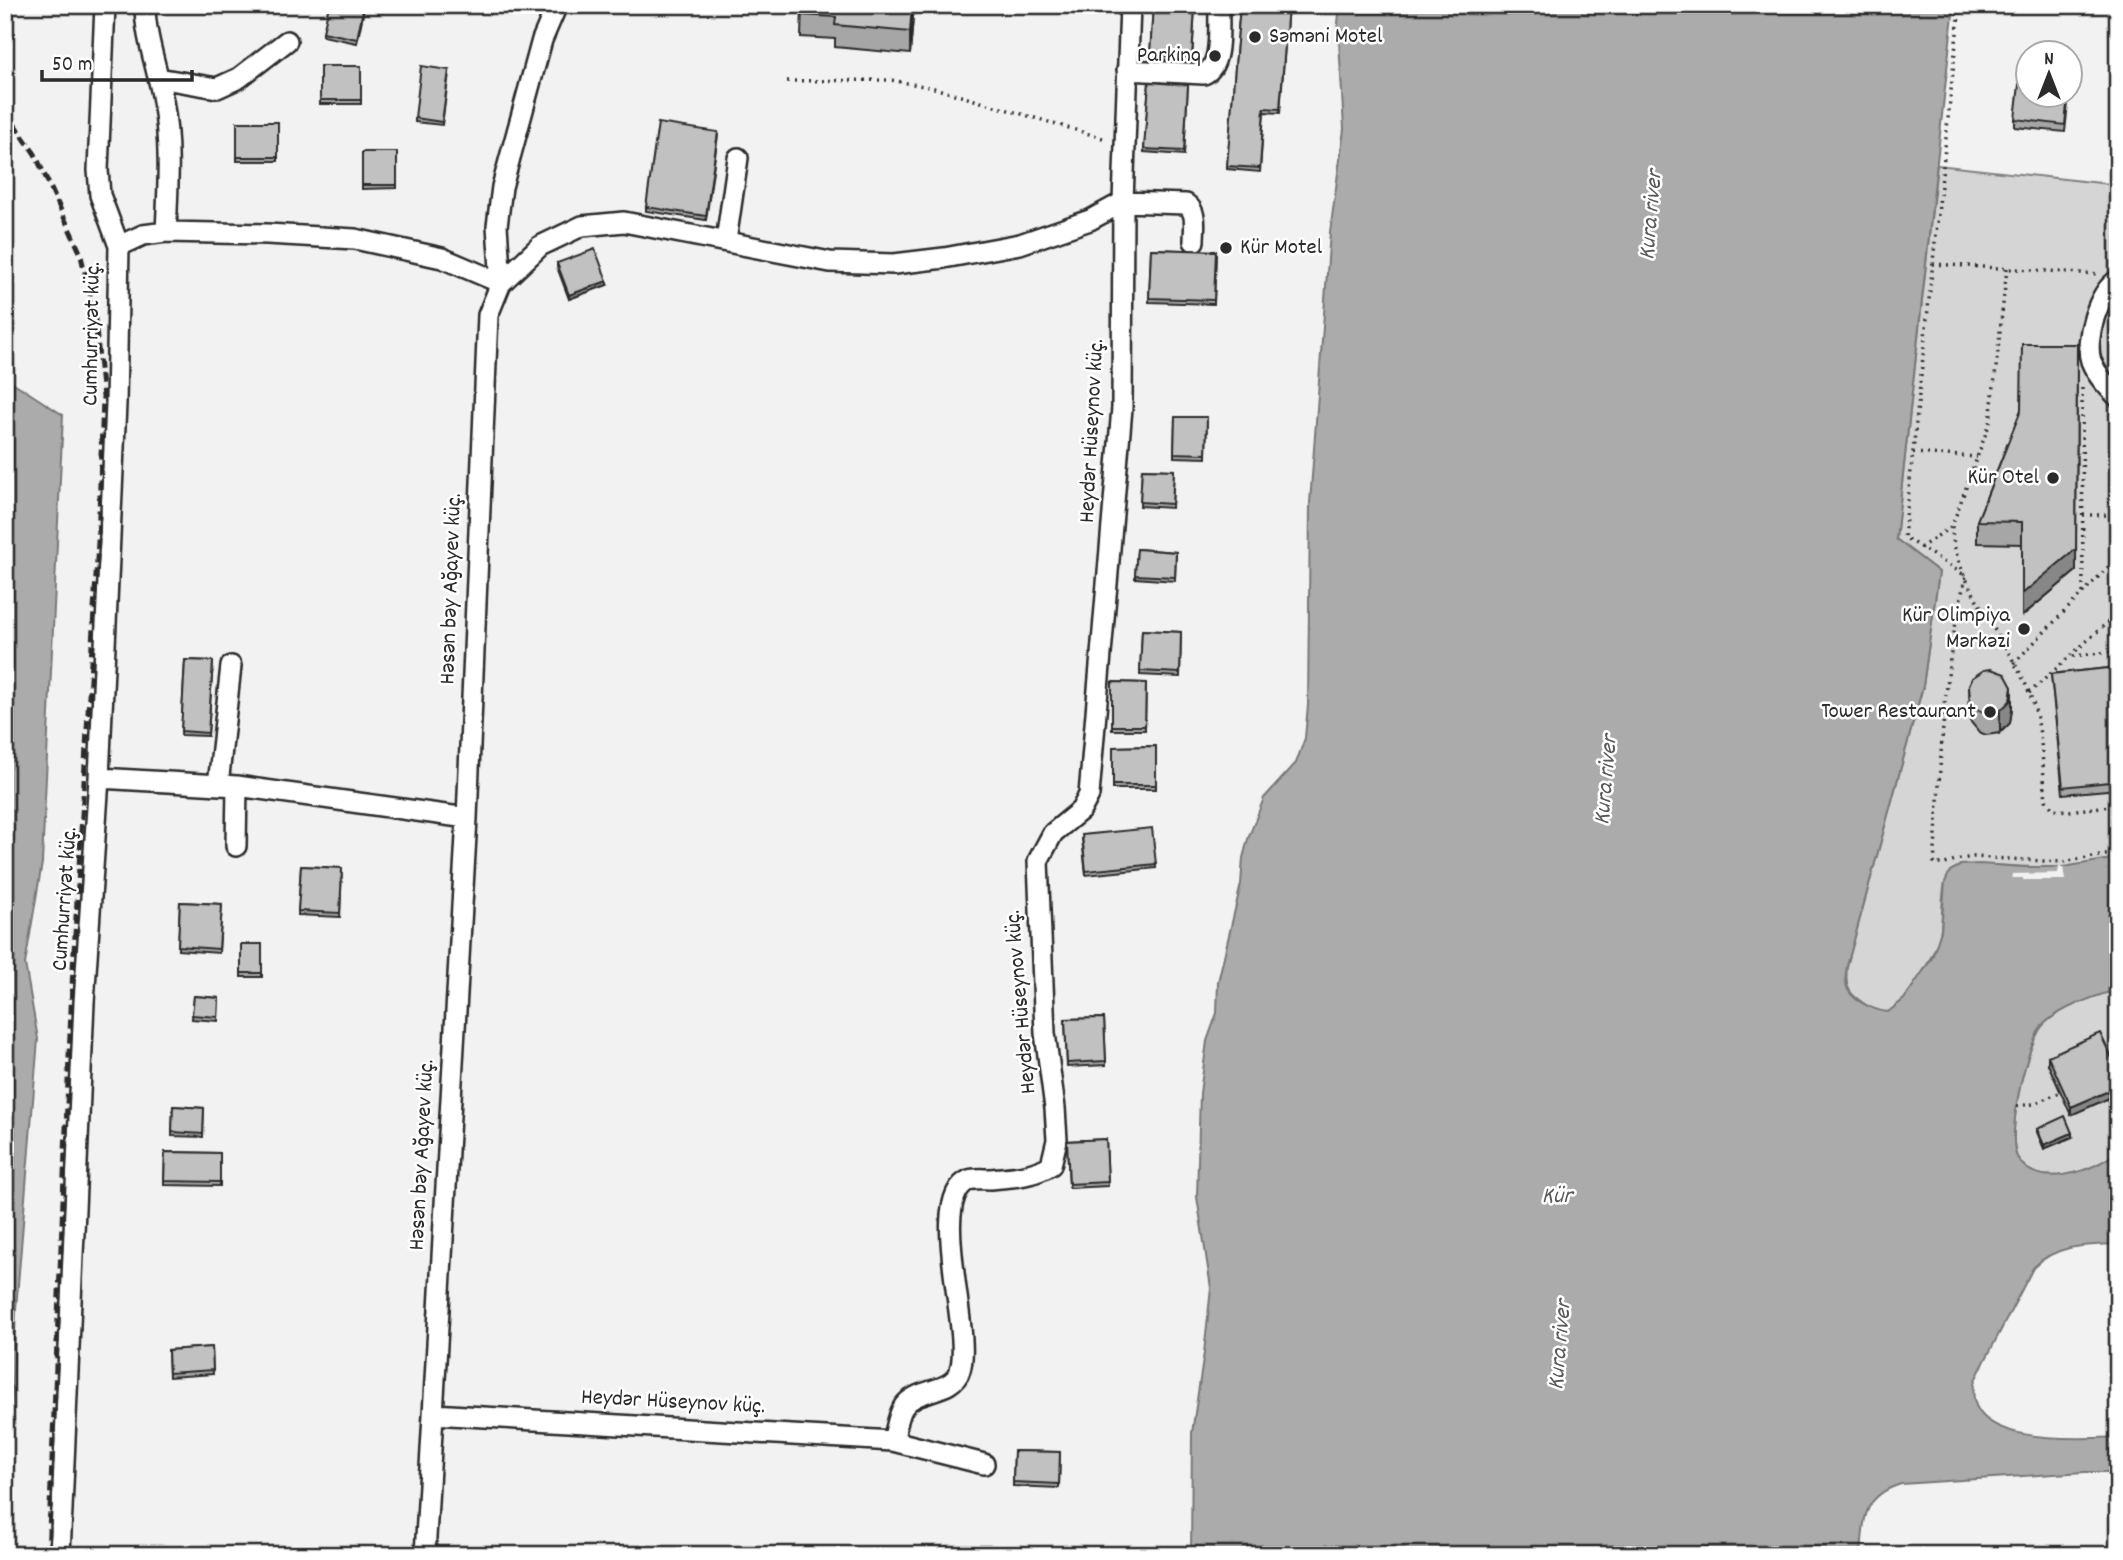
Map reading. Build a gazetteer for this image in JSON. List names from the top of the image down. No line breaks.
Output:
{"streets":{"street":["Cumhurriyət küç.","Heydər Hüseynov küç.","Həsən bəy Ağayev küç."]},"crossings":[["Heydər Hüseynov küç.","Həsən bəy Ağayev küç."]],"water":["Kura river","Kür"],"places":["Səməni Motel","Parkinq","Kür Motel","Kür Otel","Kür Olimpiya Mərkəzi","Tower Restaurant"],"scale_bar":"50 m","north":"top"}
